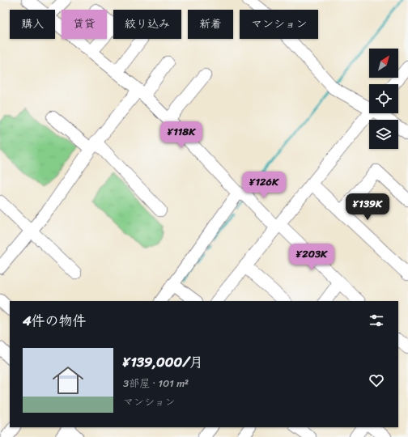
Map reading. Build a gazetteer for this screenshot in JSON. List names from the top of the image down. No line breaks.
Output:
{"north":"top right","page":{"chip":["購入","賃貸","絞り込み","新着","マンション"],"price":["¥118K","¥126K","¥139K","¥203K"],"heading":"4件の物件","list":[{"name":"¥139,000/月","note":"3部屋 · 101 m² · マンション"}]}}
